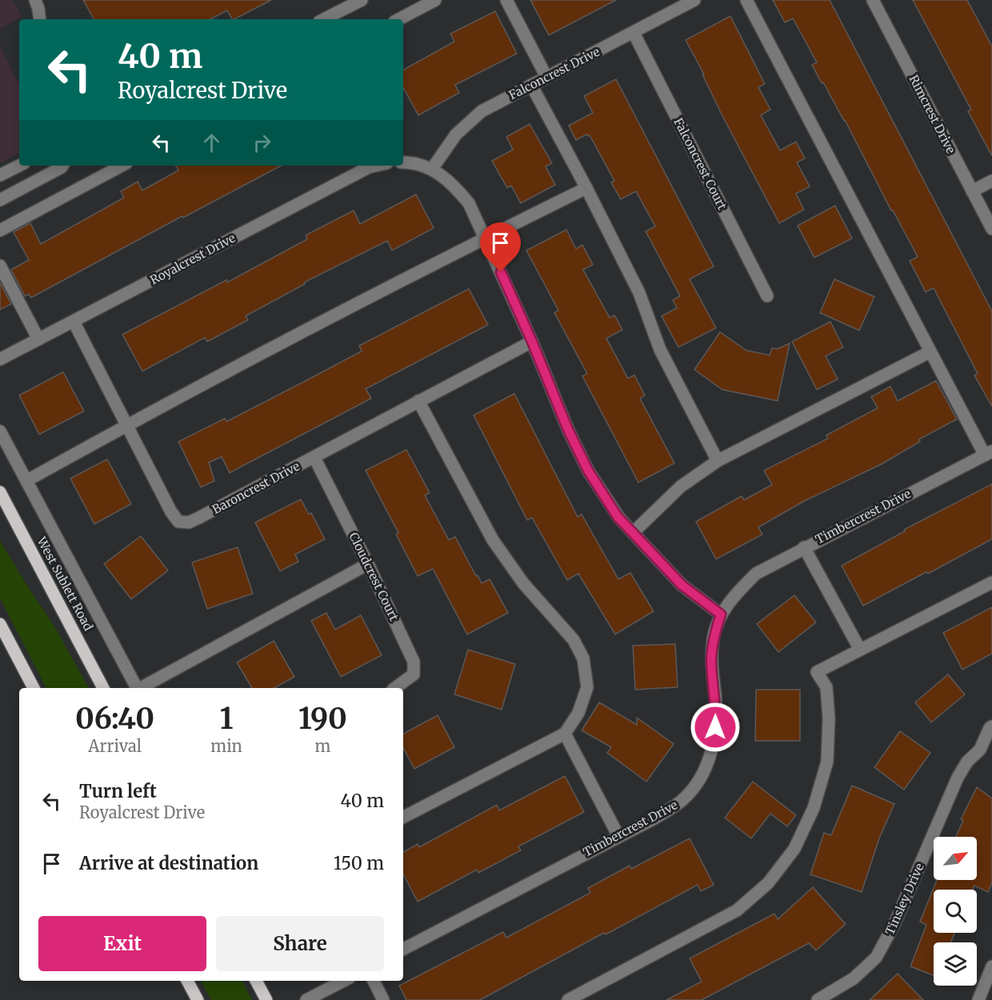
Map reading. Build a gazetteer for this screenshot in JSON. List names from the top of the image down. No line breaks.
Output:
{"streets":{"main road":["West Sublett Road"],"street":["Falconcrest Drive","Rimcrest Drive","Falconcrest Court","Royalcrest Drive","Baroncrest Drive","Timbercrest Drive","Cloudcrest Court","Tinsley Drive"]},"crossings":[["Falconcrest Drive","Falconcrest Court"],["Royalcrest Drive","Baroncrest Drive"],["Baroncrest Drive","Cloudcrest Court"]],"north":"top right","page":{"turn":["40 m","Royalcrest Drive"],"eta":["06:40","Arrival","1","min","190","m"],"list":[{"name":"Turn left","note":"Royalcrest Drive","value":"40 m"},{"name":"Arrive at destination","value":"150 m"}],"buttons":["Exit","Share"]}}
